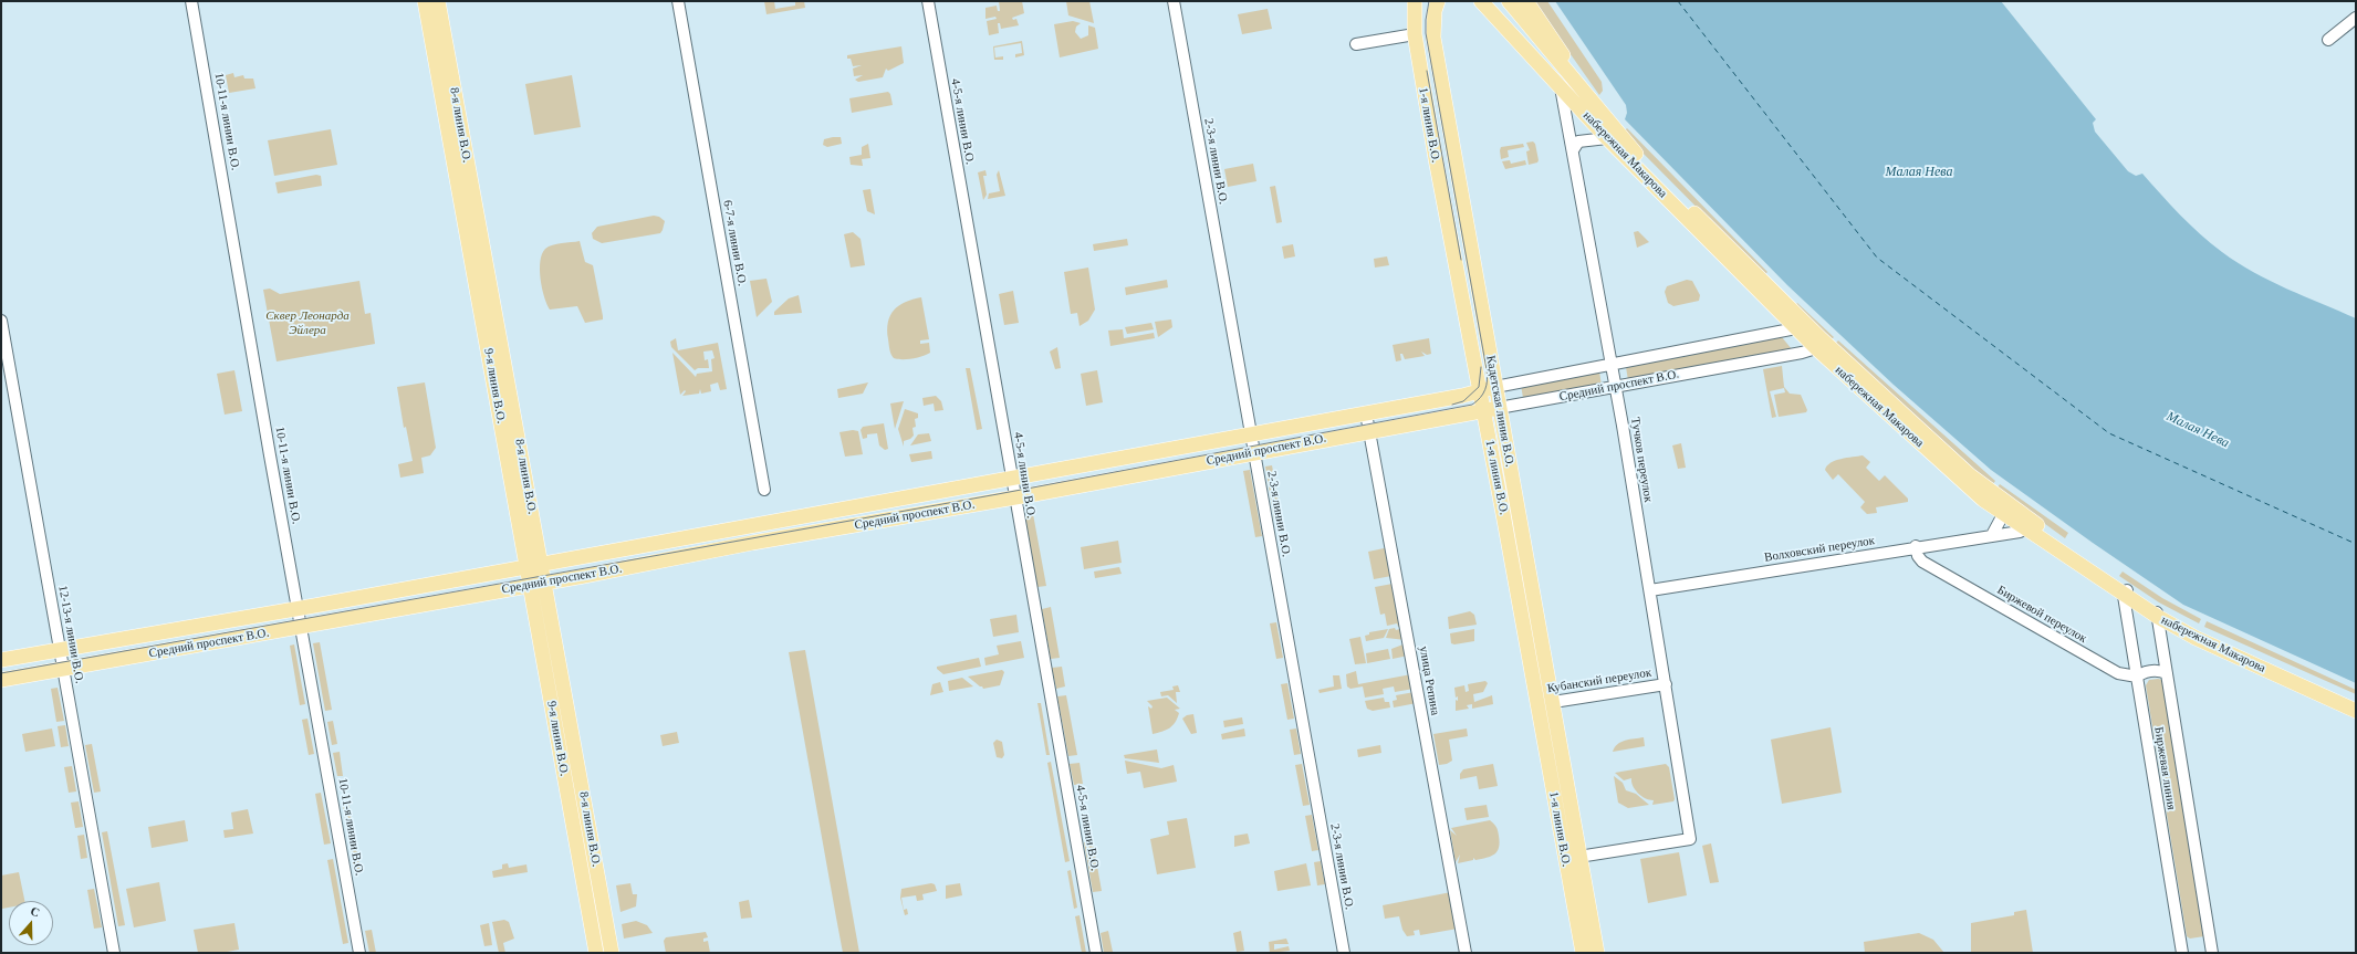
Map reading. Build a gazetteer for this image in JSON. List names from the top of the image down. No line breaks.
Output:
{"streets":{"main road":["8-я линия В.О.","1-я линия В.О.","набережная Макарова","9-я линия В.О.","Средний проспект В.О.","Кадетская линия В.О."],"street":["10-11-я линии В.О.","4-5-я линии В.О.","2-3-я линии В.О.","6-7-я линии В.О.","Тучков переулок","Волховский переулок","Биржевой переулок","12-13-я линии В.О.","улица Репина","Кубанский переулок","Биржевая линия"]},"crossings":[["10-11-я линии В.О.","Средний проспект В.О."],["4-5-я линии В.О.","Средний проспект В.О."],["8-я линия В.О.","Средний проспект В.О."],["1-я линия В.О.","Средний проспект В.О."],["1-я линия В.О.","Кадетская линия В.О."],["1-я линия В.О.","Кубанский переулок"],["набережная Макарова","Средний проспект В.О."],["набережная Макарова","Тучков переулок"],["набережная Макарова","Волховский переулок"],["набережная Макарова","Биржевая линия"],["2-3-я линии В.О.","Средний проспект В.О."],["9-я линия В.О.","Средний проспект В.О."],["Средний проспект В.О.","Кадетская линия В.О."],["Средний проспект В.О.","Тучков переулок"],["Средний проспект В.О.","12-13-я линии В.О."],["Средний проспект В.О.","улица Репина"],["Кадетская линия В.О.","Тучков переулок"],["Кадетская линия В.О.","Кубанский переулок"],["Тучков переулок","Волховский переулок"],["Тучков переулок","Кубанский переулок"],["Волховский переулок","Биржевой переулок"],["Биржевой переулок","Биржевая линия"]],"water":["Малая Нева"],"parks":["Сквер Леонарда Эйлера"],"north":"top"}
